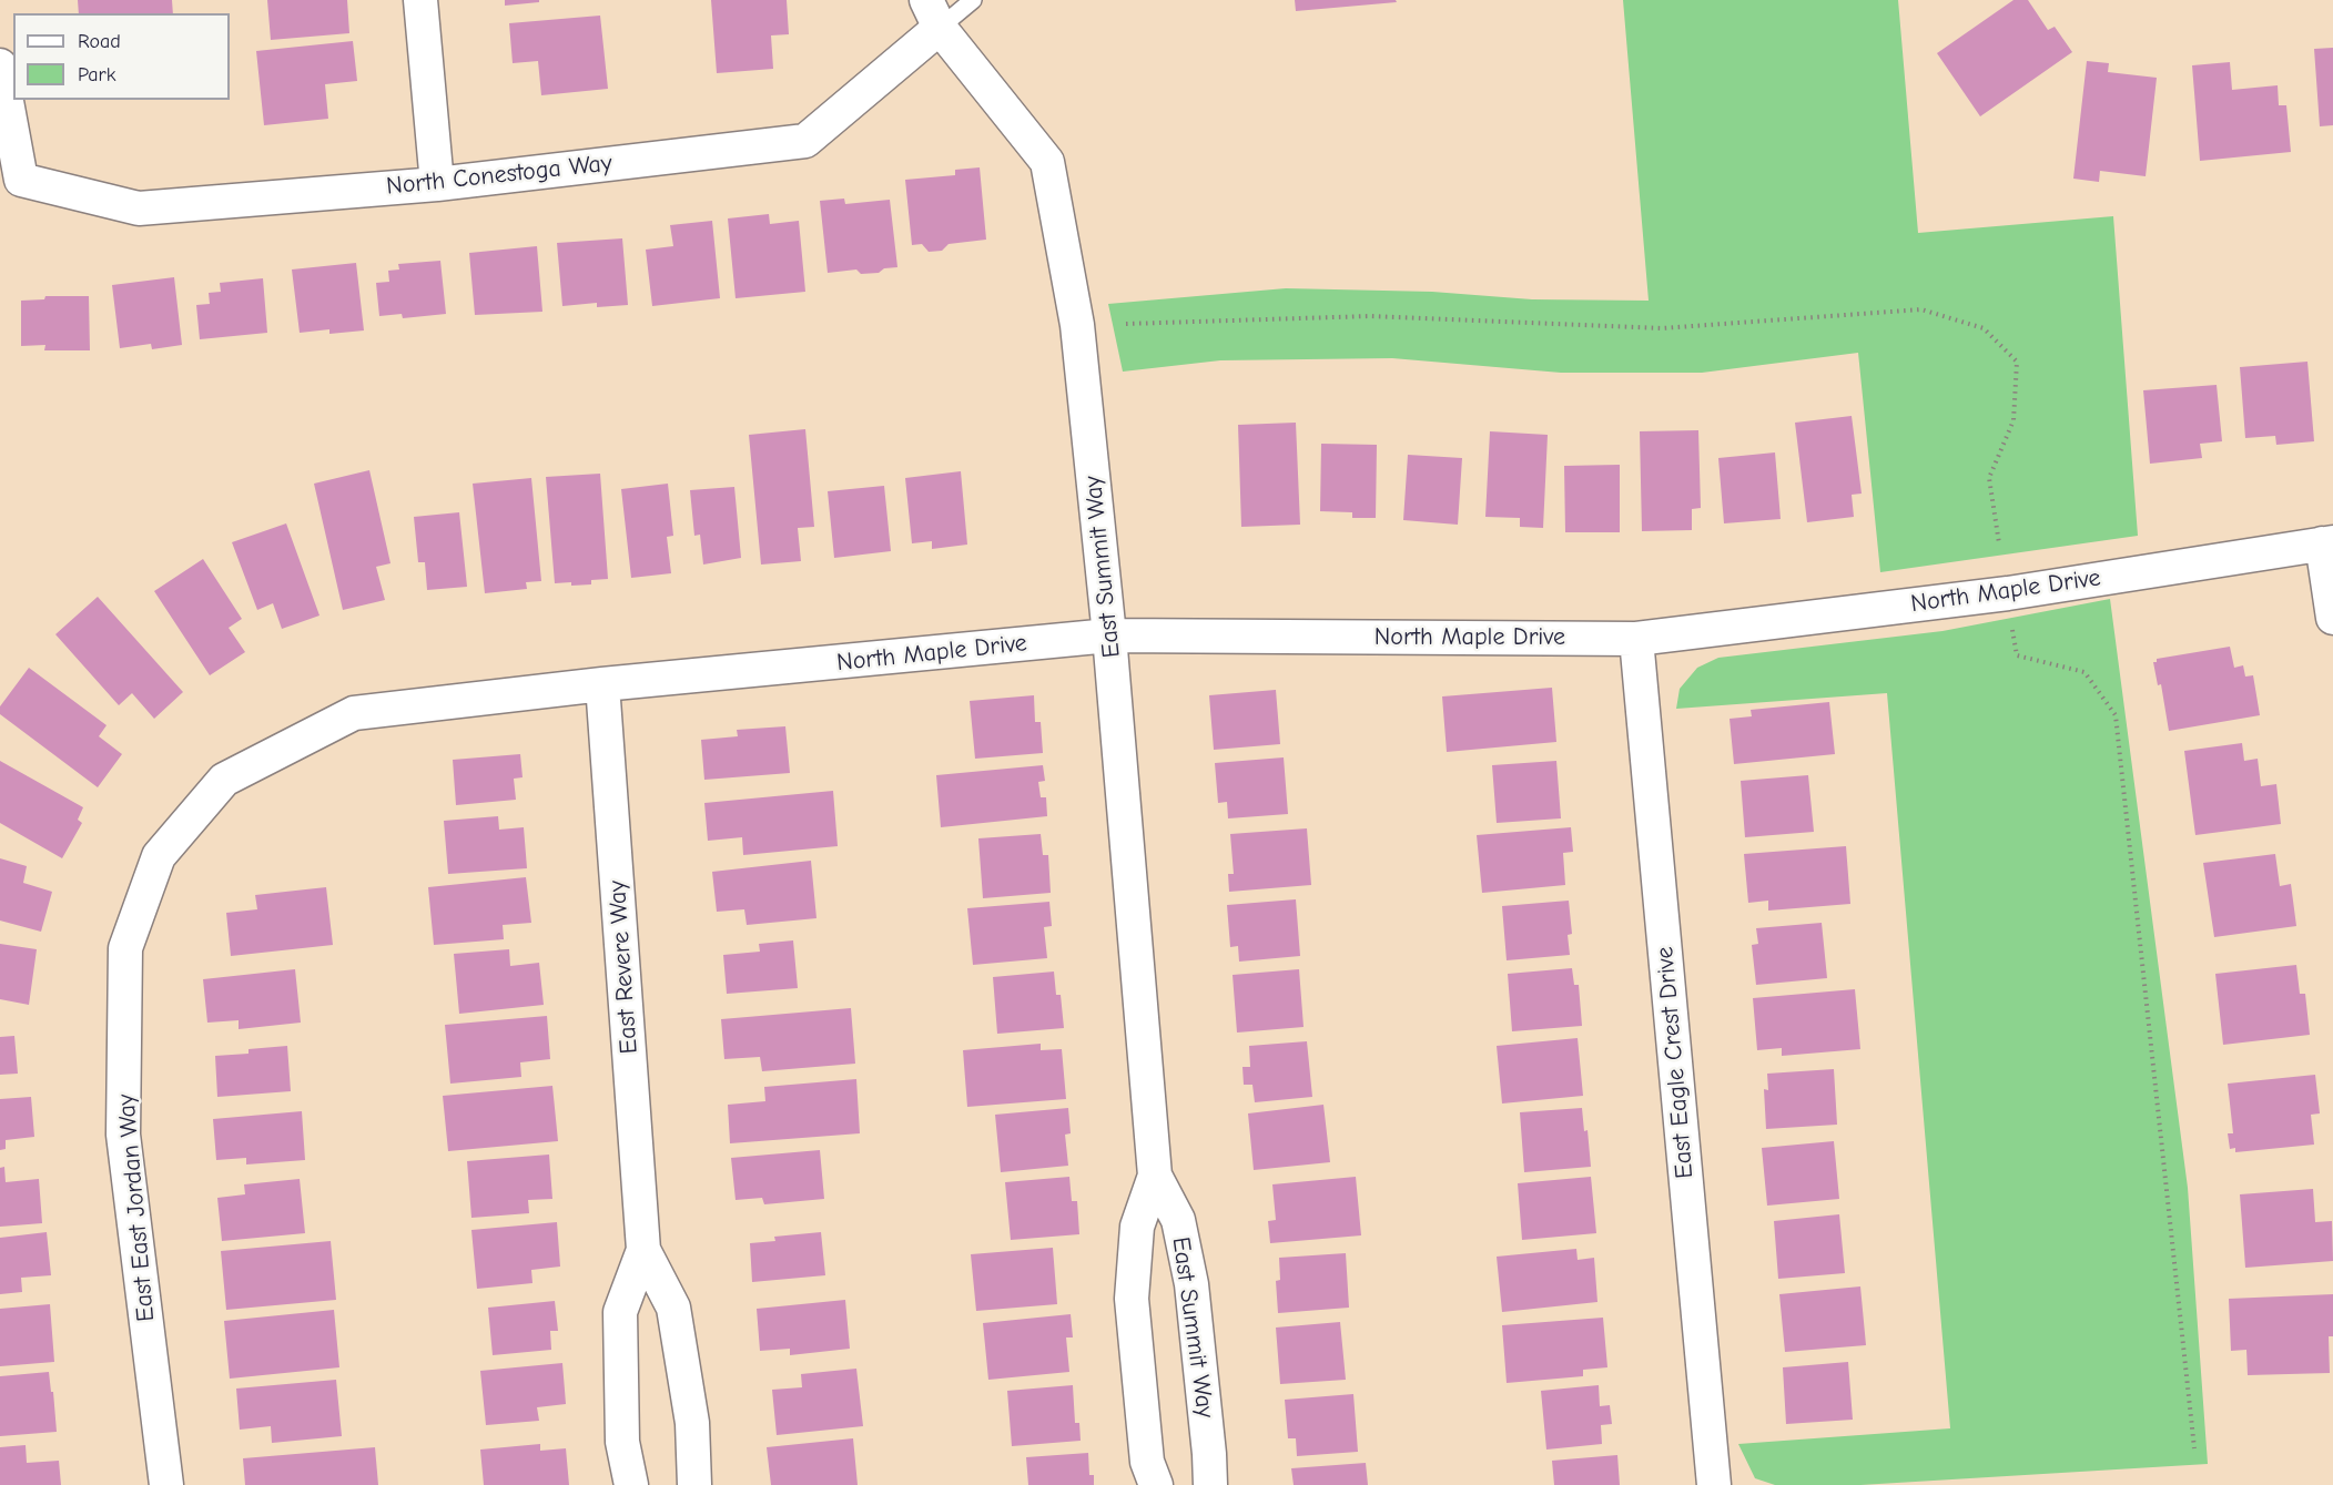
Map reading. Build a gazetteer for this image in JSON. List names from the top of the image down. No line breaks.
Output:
{"streets":{"street":["North Conestoga Way","East Summit Way","North Maple Drive","East Revere Way","East Eagle Crest Drive","East East Jordan Way"]},"crossings":[["North Conestoga Way","East Summit Way"],["East Summit Way","North Maple Drive"],["North Maple Drive","East Revere Way"],["North Maple Drive","East Eagle Crest Drive"],["North Maple Drive","East East Jordan Way"]],"legend":["Road","Park"]}
